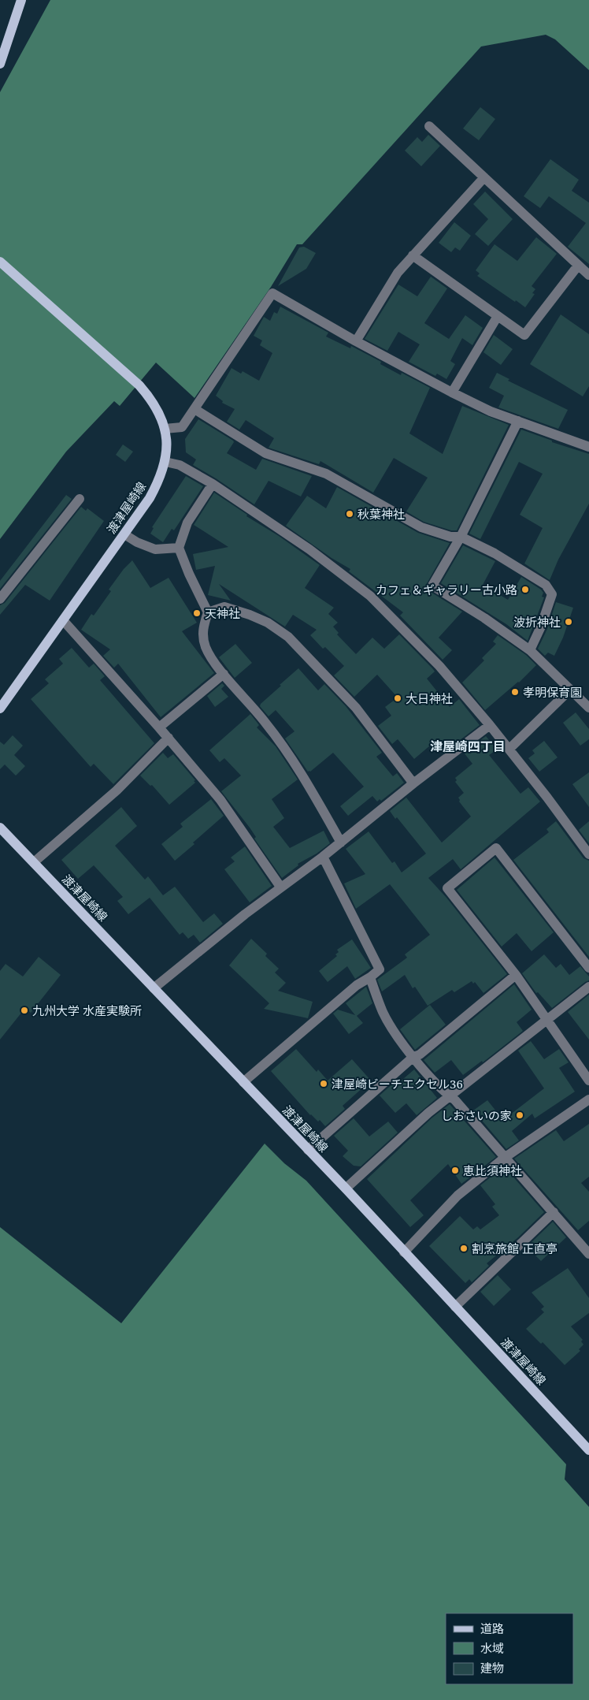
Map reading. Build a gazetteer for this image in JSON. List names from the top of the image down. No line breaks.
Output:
{"streets":{"main road":["渡津屋崎線"]},"districts":["津屋崎四丁目"],"places":["秋葉神社","カフェ＆ギャラリー古小路","天神社","波折神社","孝明保育園","大日神社","九州大学 水産実験所","津屋崎ビーチエクセル36","しおさいの家","恵比須神社","割烹旅館 正直亭"],"legend":["道路","水域","建物"]}
